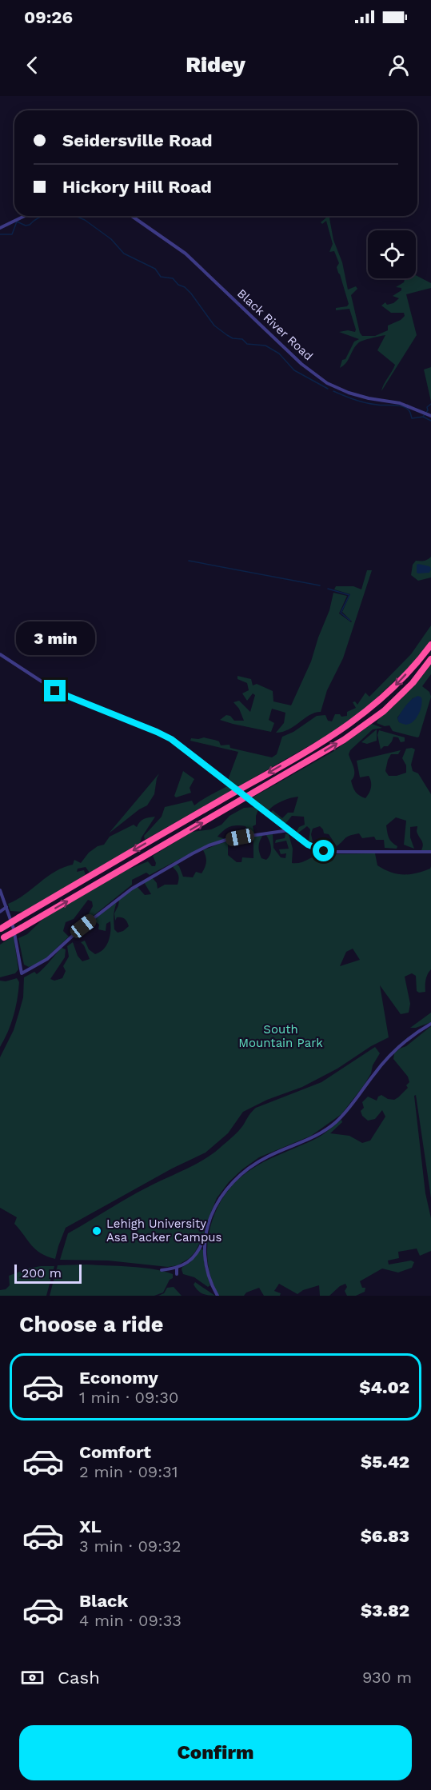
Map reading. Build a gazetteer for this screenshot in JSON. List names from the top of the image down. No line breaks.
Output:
{"streets":{"street":["Black River Road"]},"parks":["South Mountain Park"],"places":["Lehigh University Asa Packer Campus"],"scale_bar":"200 m","page":{"status":"09:26","header":"Ridey","banner":["Seidersville Road","Hickory Hill Road"],"bubble":"3 min","scale":"200 m","heading":"Choose a ride","list":[{"name":"Economy","note":"1 min · 09:30","value":"$4.02"},{"name":"Comfort","note":"2 min · 09:31","value":"$5.42"},{"name":"XL","note":"3 min · 09:32","value":"$6.83"},{"name":"Black","note":"4 min · 09:33","value":"$3.82"}],"pay":["Cash","930 m"],"buttons":"Confirm"}}
